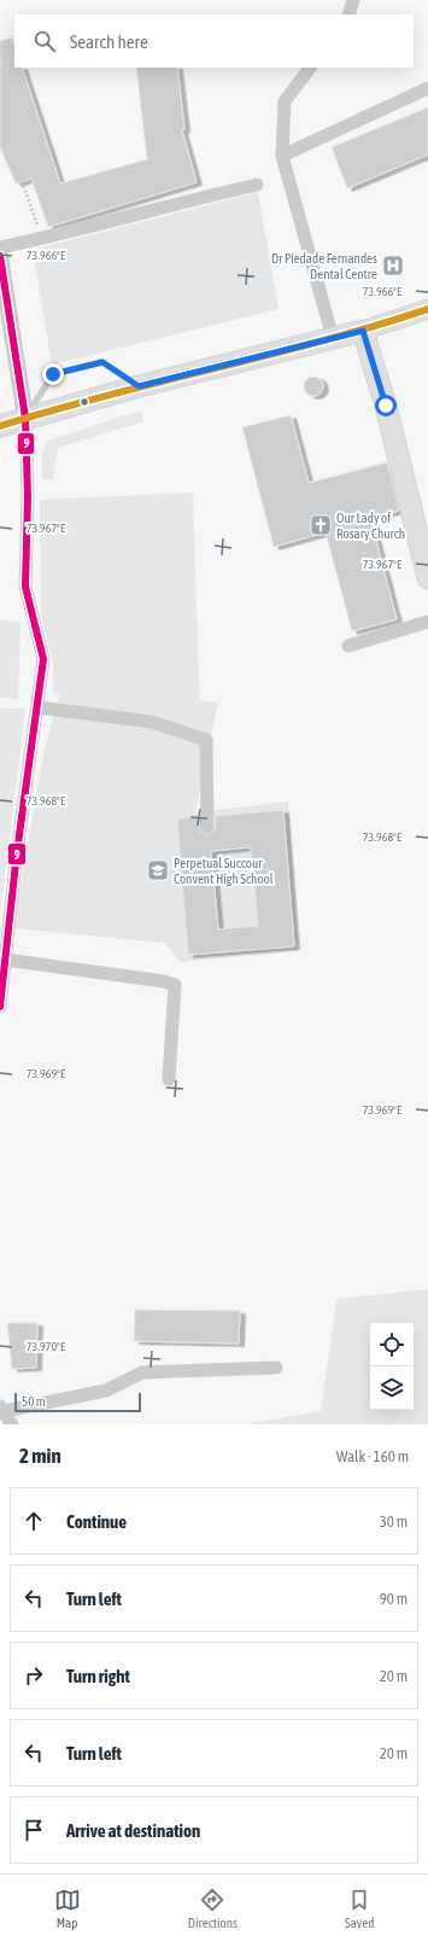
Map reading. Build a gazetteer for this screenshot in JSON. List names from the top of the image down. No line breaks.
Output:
{"places":{"hospital":["Dr Piedade Fernandes Dental Centre"],"church":["Our Lady of Rosary Church"],"school or university":["Perpetual Succour Convent High School"]},"lines":["transit line 9","transit line 20"],"scale_bar":"50 m","page":{"search":"Search here","scale":"50 m","heading":["2 min","Walk · 160 m"],"list":[["Continue","30 m"],["Turn left","90 m"],["Turn right","20 m"],["Turn left","20 m"],"Arrive at destination"],"nav":["Map","Directions","Saved"]},"coordinates":["73.966°E","73.967°E","73.968°E","73.969°E","73.970°E"]}
